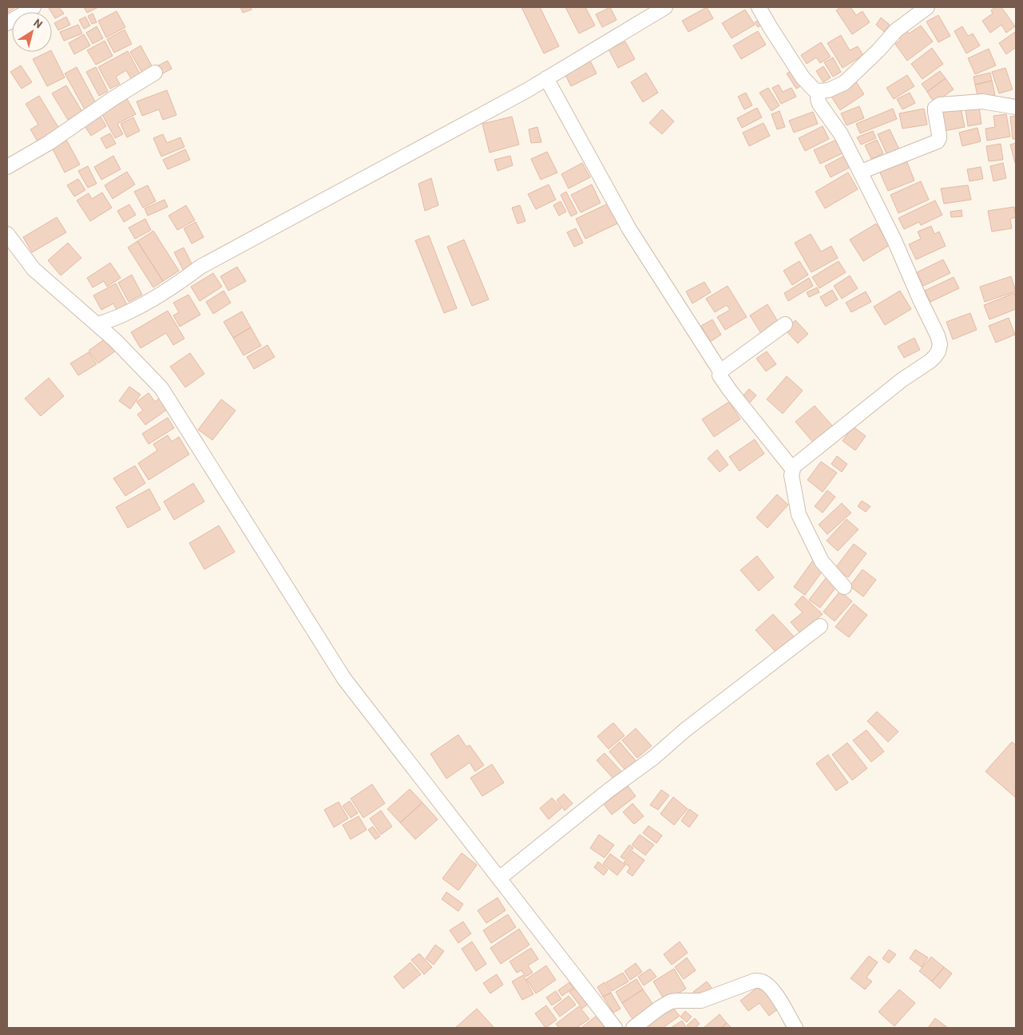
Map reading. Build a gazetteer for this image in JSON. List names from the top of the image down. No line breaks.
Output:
{"north":"top right"}
